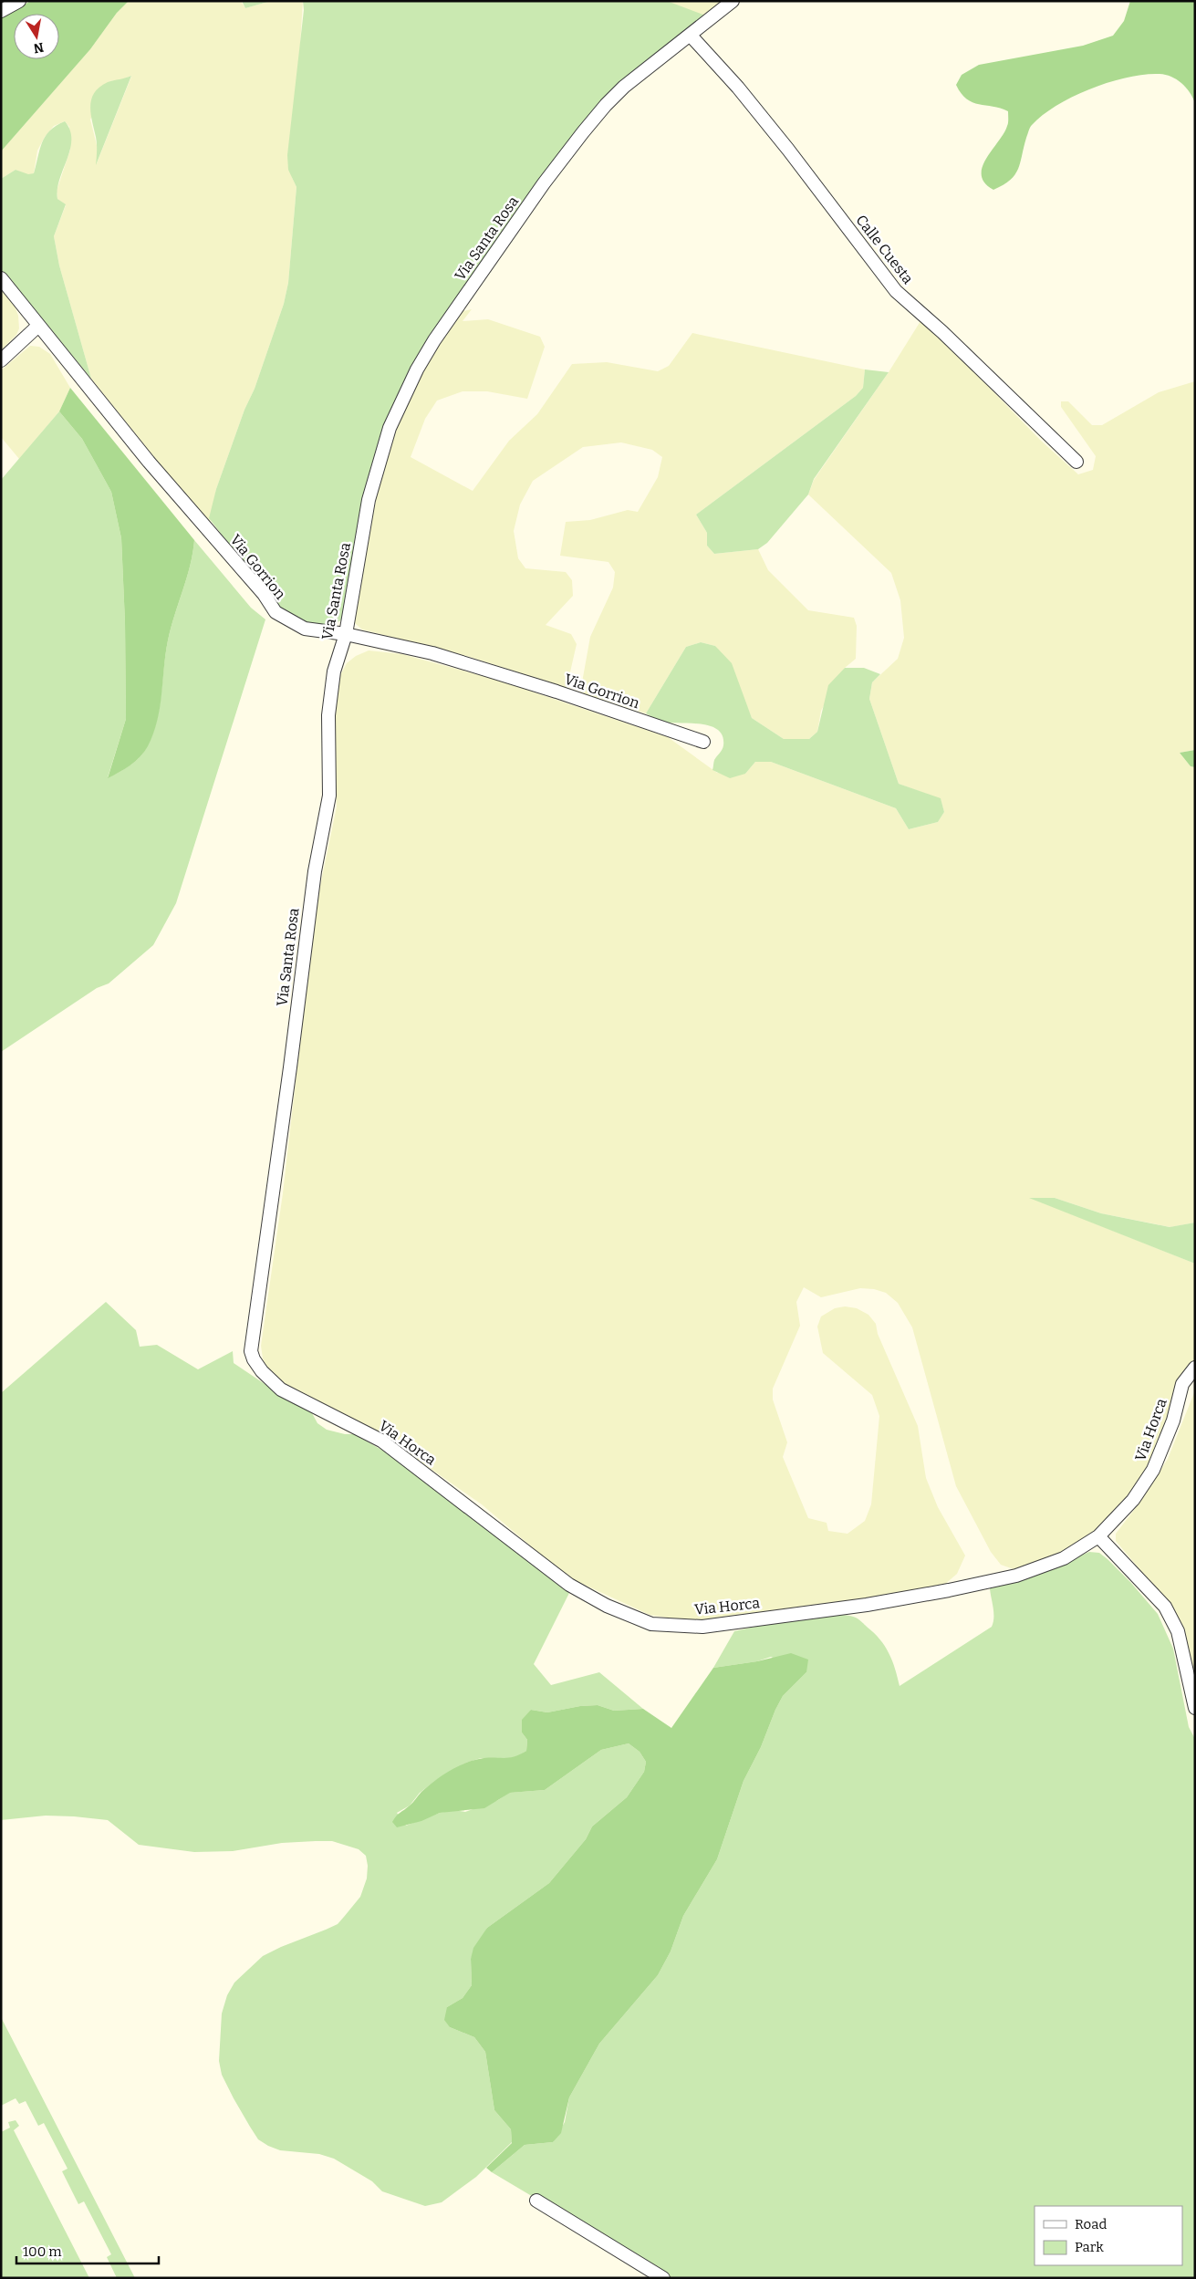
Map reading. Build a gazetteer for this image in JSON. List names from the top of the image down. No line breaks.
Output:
{"streets":{"street":["Via Santa Rosa","Calle Cuesta","Via Gorrion","Via Horca"]},"crossings":[["Via Santa Rosa","Calle Cuesta"],["Via Santa Rosa","Via Gorrion"],["Via Santa Rosa","Via Horca"]],"legend":["Road","Park"],"scale_bar":"100 m","north":"bottom"}
